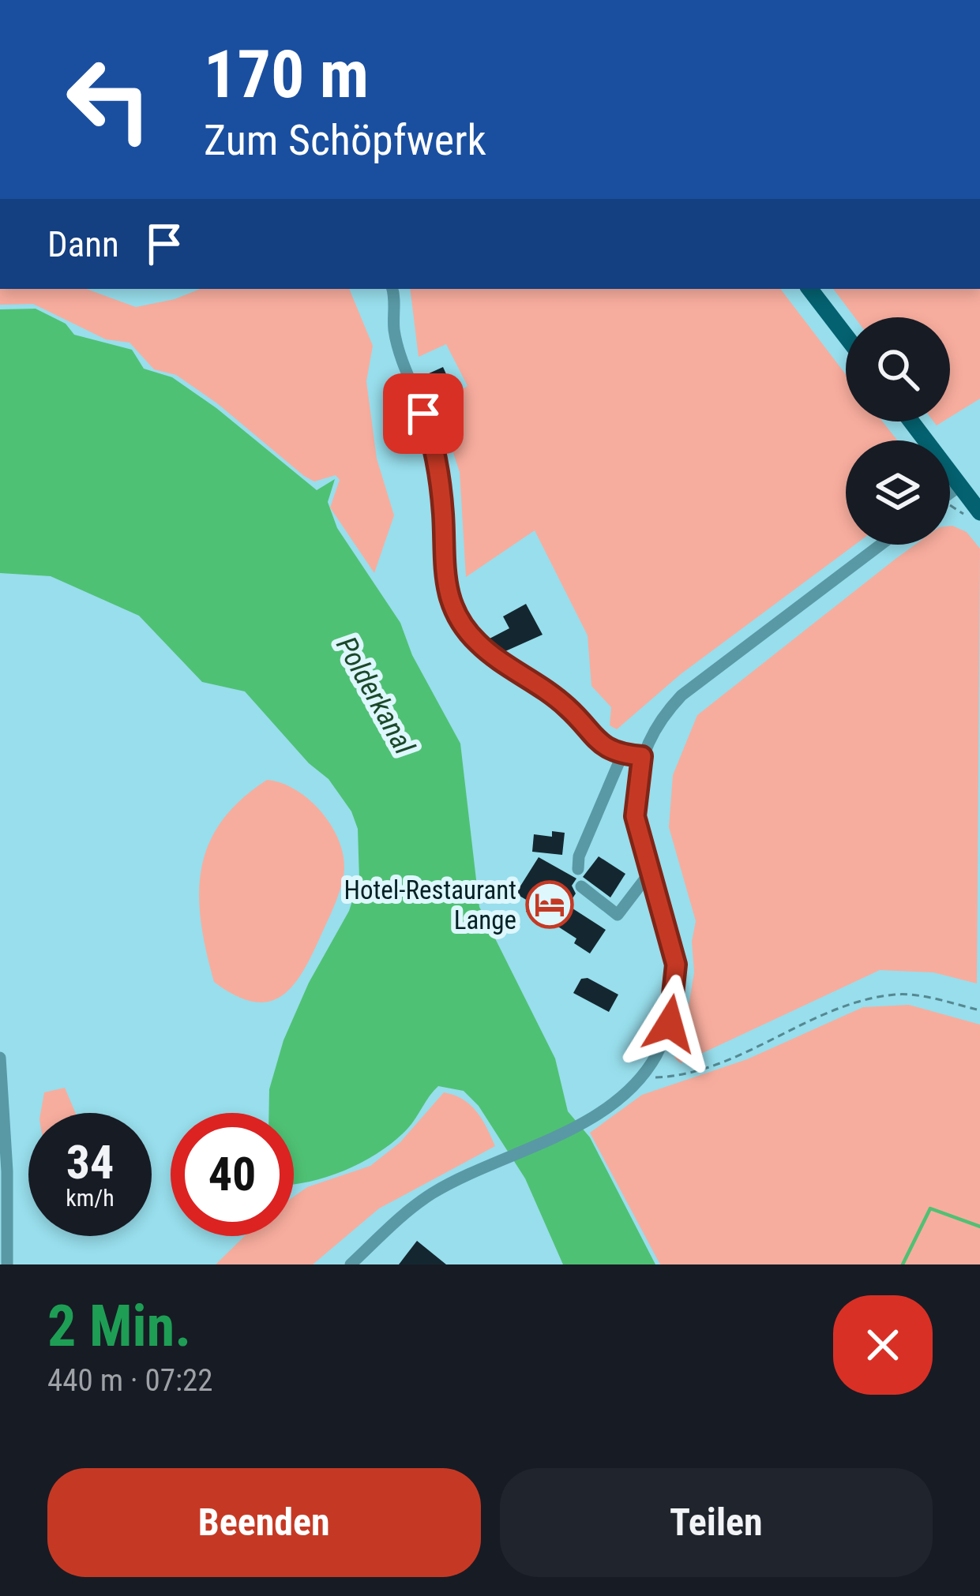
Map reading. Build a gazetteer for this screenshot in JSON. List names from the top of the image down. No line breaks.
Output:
{"water":["Polderkanal"],"places":{"hotel":["Hotel-Restaurant Lange"]},"page":{"turn":["170 m","Zum Schöpfwerk"],"then":"Dann","speed":"34 km/h","limit":"40","heading":["2 Min.","440 m · 07:22"],"buttons":["Beenden","Teilen"]}}
